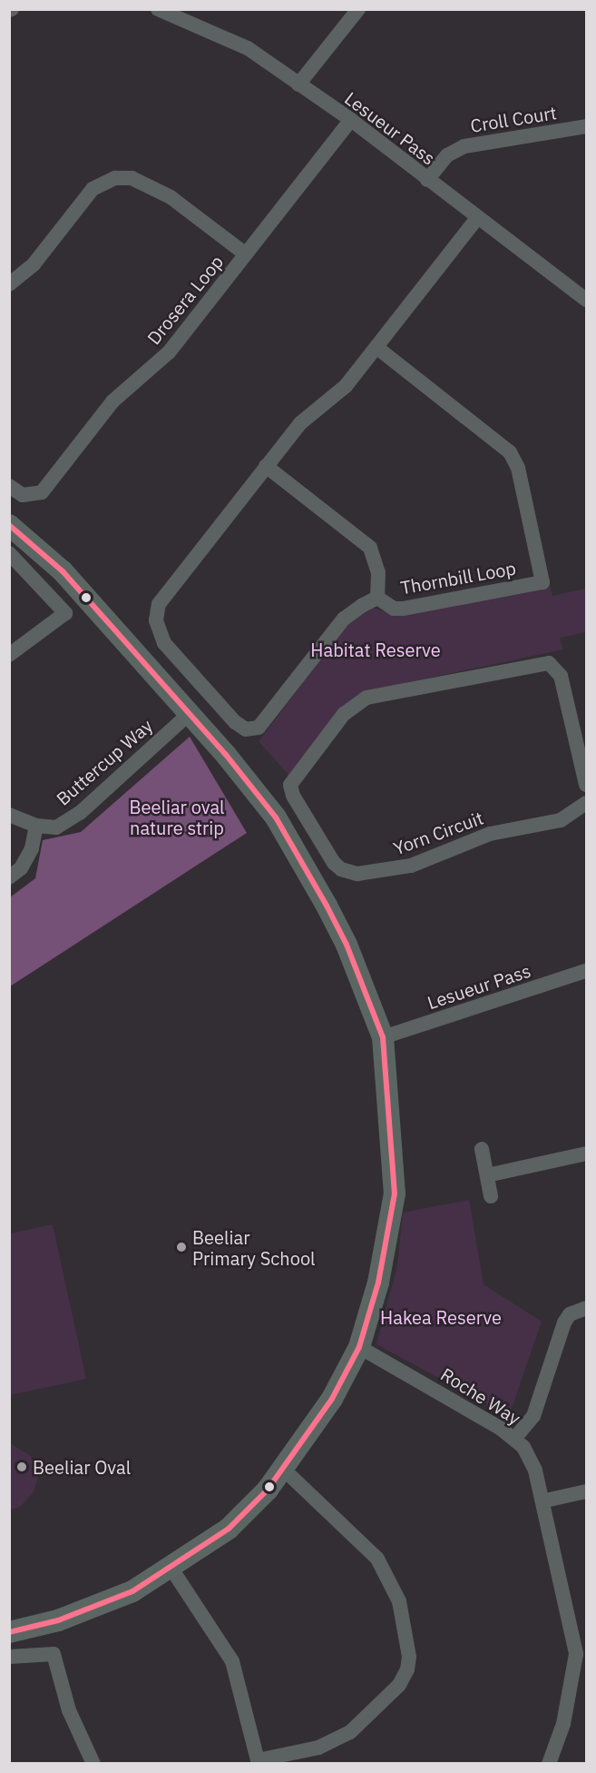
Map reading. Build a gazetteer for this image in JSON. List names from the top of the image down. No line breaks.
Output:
{"streets":{"street":["Croll Court","Lesueur Pass","Drosera Loop","Thornbill Loop","Buttercup Way","Yorn Circuit","Roche Way"]},"crossings":[["Croll Court","Lesueur Pass"],["Lesueur Pass","Drosera Loop"],["Lesueur Pass","Thornbill Loop"]],"parks":["Habitat Reserve","Beeliar oval nature strip","Hakea Reserve"],"places":["Beeliar Primary School","Beeliar Oval"]}
